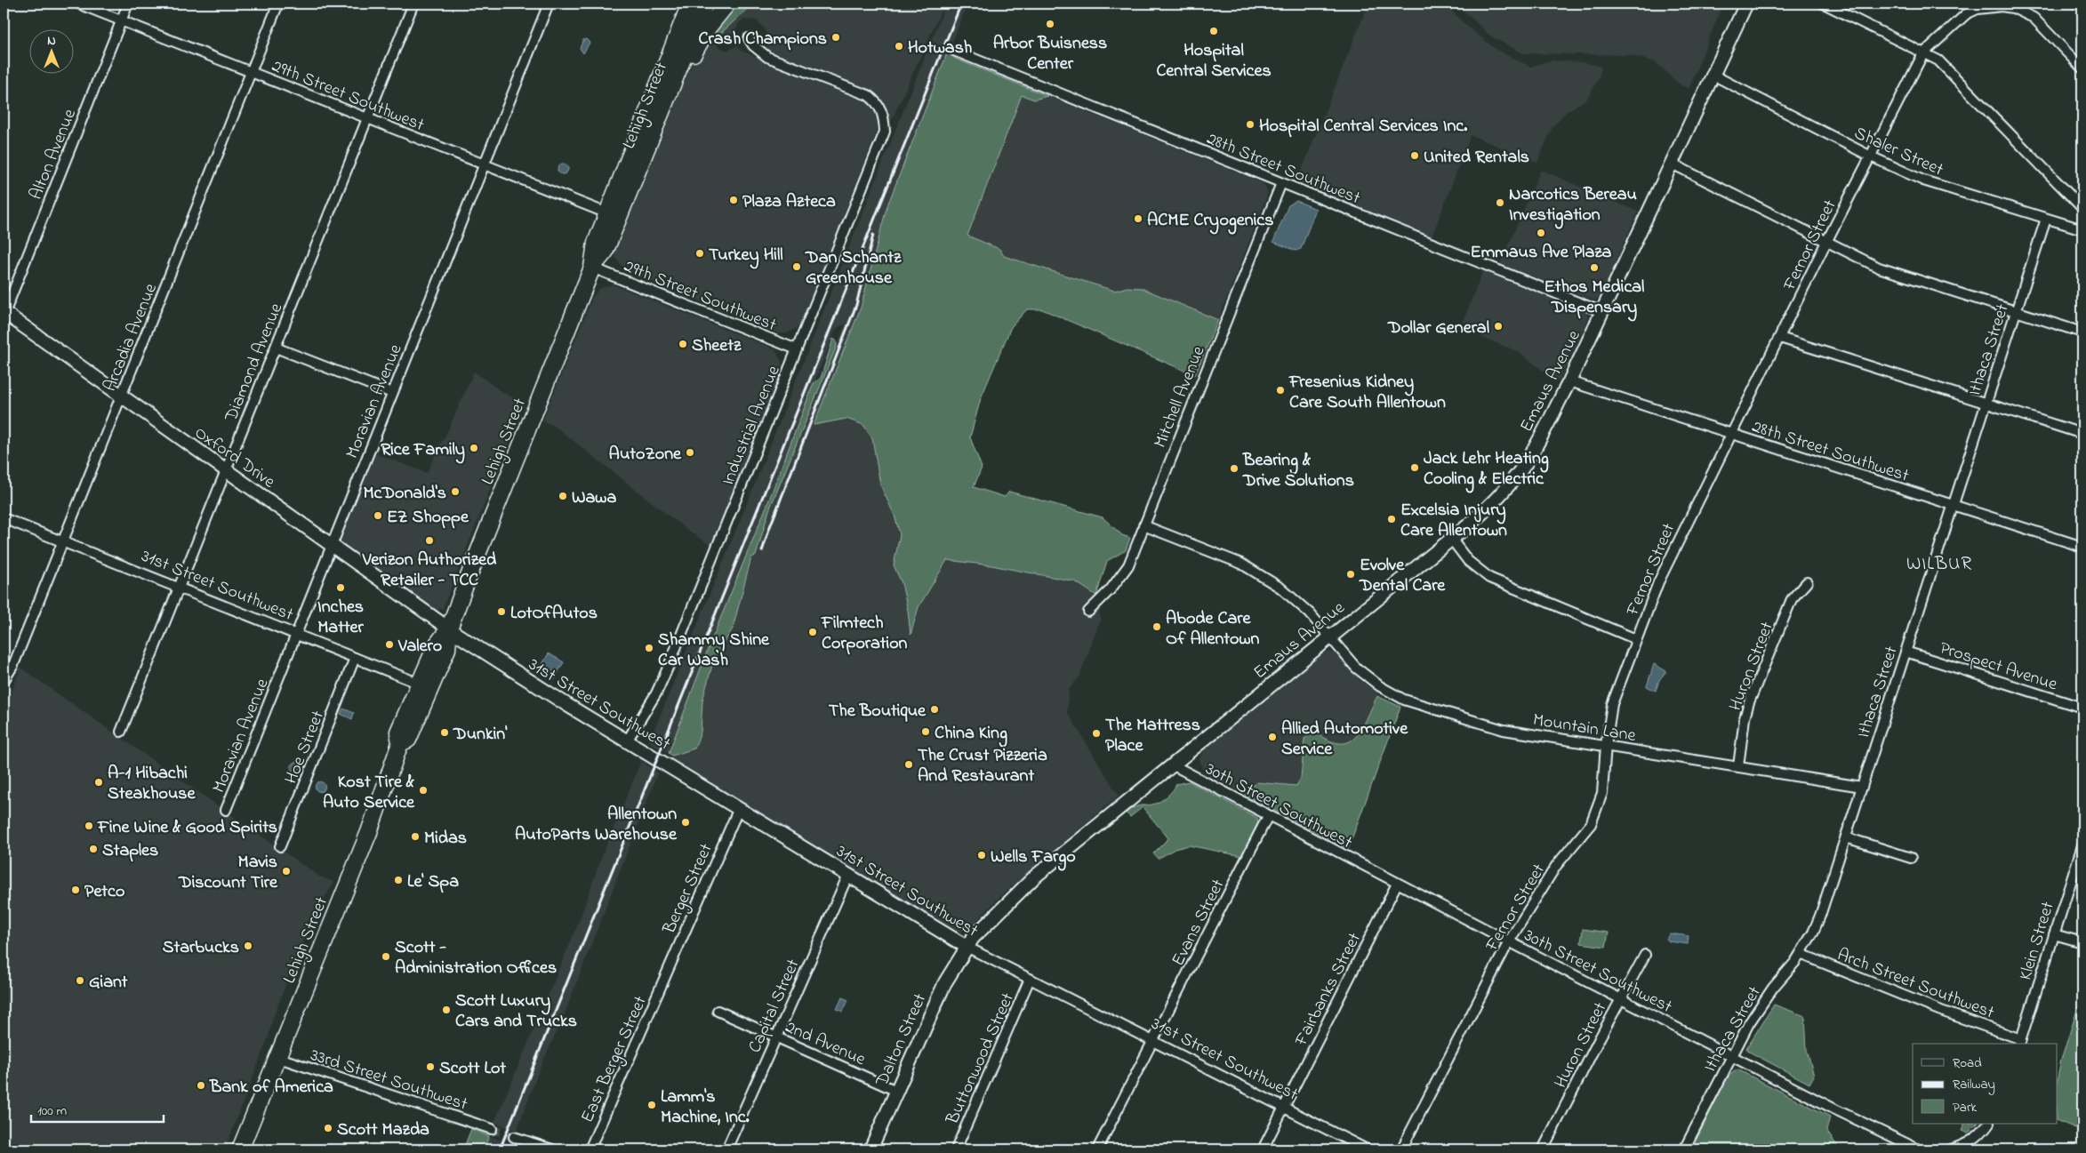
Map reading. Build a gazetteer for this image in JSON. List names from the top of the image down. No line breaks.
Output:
{"streets":{"highway":["Lehigh Street"],"main road":["Emaus Avenue","Oxford Drive","31st Street Southwest","Dalton Street"],"street":["29th Street Southwest","Shaler Street","Alton Avenue","28th Street Southwest","Fernor Street","Arcadia Avenue","Ithaca Street","Diamond Avenue","Mitchell Avenue","Moravian Avenue","Industrial Avenue","Prospect Avenue","Huron Street","Mountain Lane","Hoe Street","30th Street Southwest","Berger Street","Evans Street","Klein Street","Arch Street Southwest","Fairbanks Street","Capital Street","2nd Avenue","Buttonwood Street","East Berger Street","33rd Street Southwest"]},"crossings":[["29th Street Southwest","Lehigh Street"],["29th Street Southwest","Alton Avenue"],["29th Street Southwest","Arcadia Avenue"],["29th Street Southwest","Diamond Avenue"],["29th Street Southwest","Moravian Avenue"],["29th Street Southwest","Industrial Avenue"],["Lehigh Street","Oxford Drive"],["Lehigh Street","31st Street Southwest"],["Lehigh Street","33rd Street Southwest"],["Shaler Street","Fernor Street"],["Shaler Street","Ithaca Street"],["Shaler Street","Emaus Avenue"],["Alton Avenue","Oxford Drive"],["28th Street Southwest","Fernor Street"],["28th Street Southwest","Ithaca Street"],["28th Street Southwest","Emaus Avenue"],["28th Street Southwest","Mitchell Avenue"],["Fernor Street","Mountain Lane"],["Fernor Street","30th Street Southwest"],["Arcadia Avenue","Oxford Drive"],["Arcadia Avenue","31st Street Southwest"],["Ithaca Street","Prospect Avenue"],["Ithaca Street","Mountain Lane"],["Ithaca Street","30th Street Southwest"],["Ithaca Street","Arch Street Southwest"],["Diamond Avenue","Oxford Drive"],["Diamond Avenue","31st Street Southwest"],["Emaus Avenue","31st Street Southwest"],["Emaus Avenue","Mountain Lane"],["Emaus Avenue","30th Street Southwest"],["Emaus Avenue","Dalton Street"],["Moravian Avenue","Oxford Drive"],["Moravian Avenue","31st Street Southwest"],["Industrial Avenue","31st Street Southwest"],["Oxford Drive","31st Street Southwest"],["31st Street Southwest","Hoe Street"],["31st Street Southwest","Berger Street"],["31st Street Southwest","Evans Street"],["31st Street Southwest","Fairbanks Street"],["31st Street Southwest","Capital Street"],["31st Street Southwest","Dalton Street"],["31st Street Southwest","Buttonwood Street"],["Huron Street","Mountain Lane"],["Huron Street","30th Street Southwest"],["30th Street Southwest","Evans Street"],["30th Street Southwest","Fairbanks Street"],["Berger Street","East Berger Street"],["Klein Street","Arch Street Southwest"],["Capital Street","2nd Avenue"],["Dalton Street","2nd Avenue"]],"districts":["WILBUR"],"places":["Arbor Buisness Center","Hospital Central Services","Crash Champions","Hotwash","Hospital Central Services Inc.","United Rentals","Plaza Azteca","Narcotics Bereau Investigation","ACME Cryogenics","Emmaus Ave Plaza","Turkey Hill","Dan Schantz Greenhouse","Ethos Medical Dispensary","Dollar General","Sheetz","Fresenius Kidney Care South Allentown","Rice Family","AutoZone","Jack Lehr Heating Cooling & Electric","Bearing & Drive Solutions","McDonald's","Wawa","EZ Shoppe","Excelsia Injury Care Allentown","Verizon Authorized Retailer - TCC","Evolve Dental Care","Inches Matter","LotOfAutos","Abode Care Of Allentown","Filmtech Corporation","Valero","Shammy Shine Car Wash","The Boutique","China King","Dunkin'","The Mattress Place","Allied Automotive Service","The Crust Pizzeria And Restaurant","A-1 Hibachi Steakhouse","Kost Tire & Auto Service","Allentown AutoParts Warehouse","Fine Wine & Good Spirits","Midas","Staples","Wells Fargo","Mavis Discount Tire","Le' Spa","Petco","Starbucks","Scott - Administration Offices","Giant","Scott Luxury Cars and Trucks","Scott Lot","Bank of America","Lamm's Machine, Inc.","Scott Mazda"],"legend":["Road","Railway","Park"],"scale_bar":"100 m","north":"top"}
